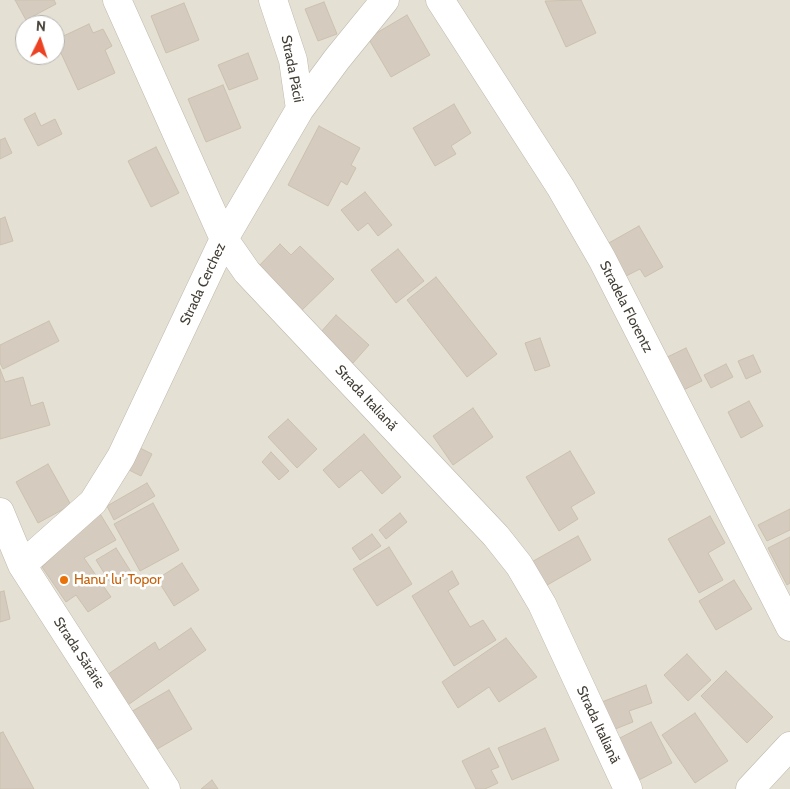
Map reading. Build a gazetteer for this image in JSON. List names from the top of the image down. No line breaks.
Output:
{"streets":{"street":["Strada Păcii","Strada Cerchez","Stradela Florentz","Strada Italiană","Strada Sărărie"]},"crossings":[["Strada Păcii","Strada Cerchez"],["Strada Cerchez","Strada Italiană"],["Strada Cerchez","Strada Sărărie"]],"places":["Hanu' lu' Topor"],"north":"top"}
